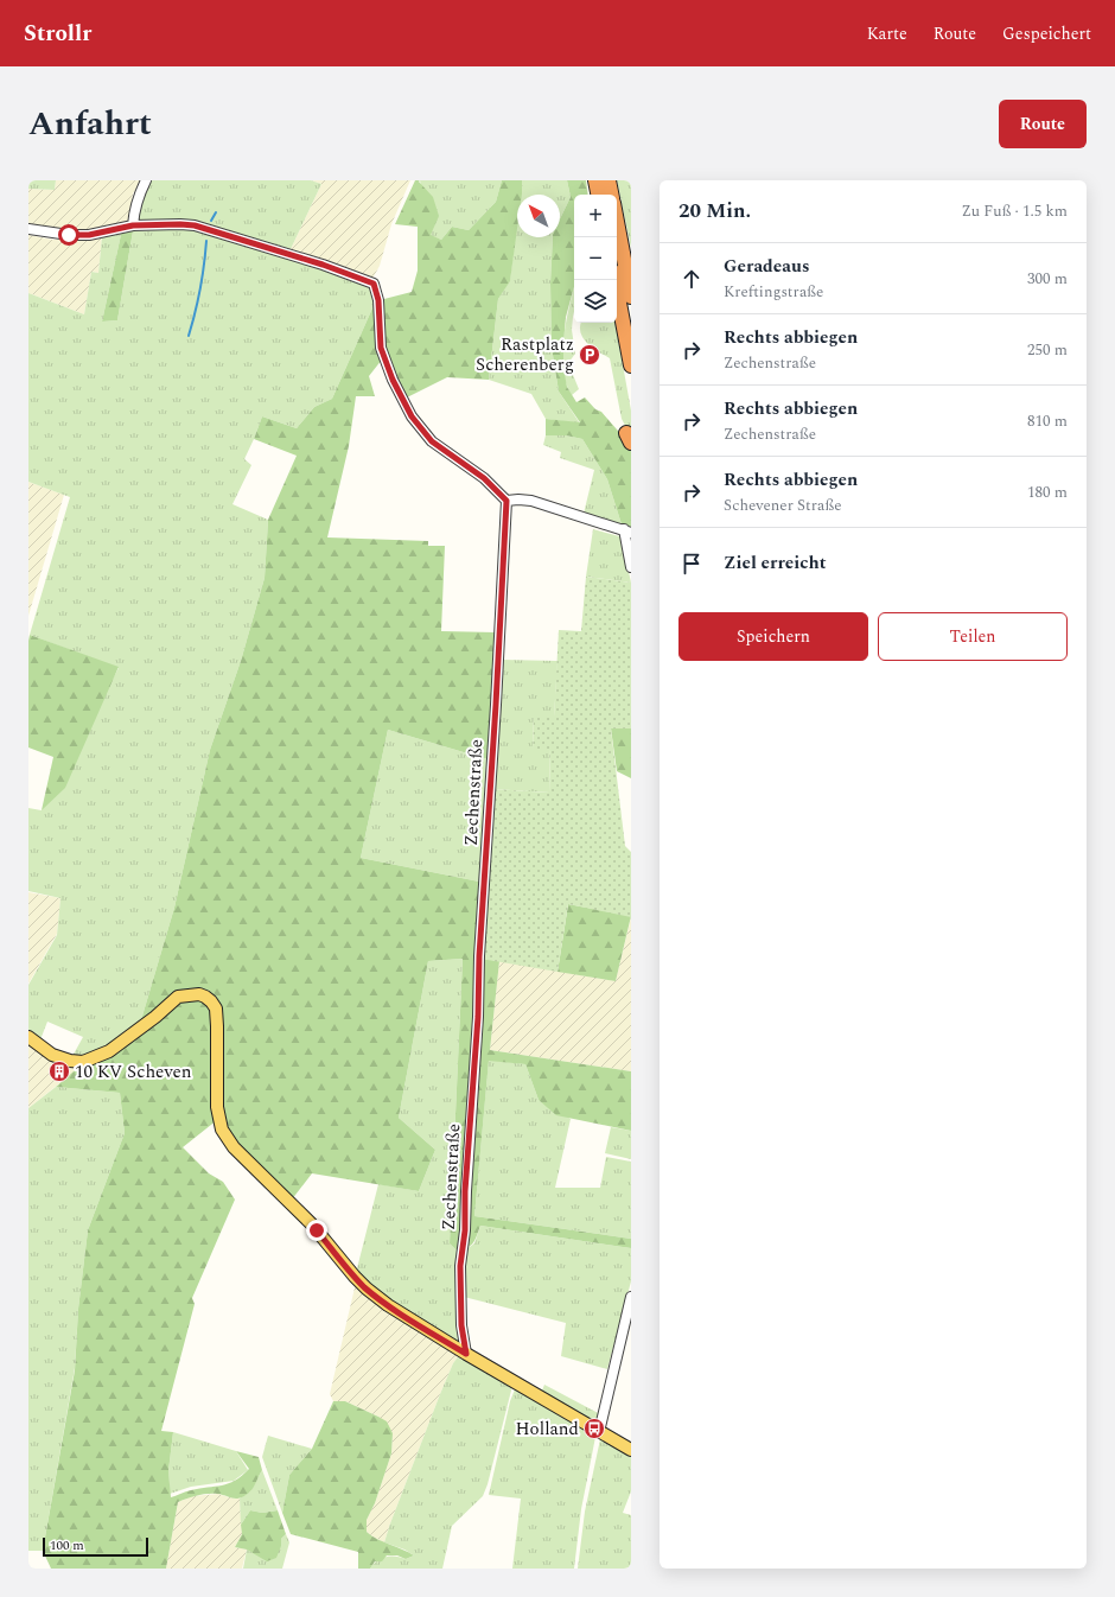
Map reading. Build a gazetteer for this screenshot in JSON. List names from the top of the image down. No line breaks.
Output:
{"streets":{"street":["Zechenstraße"]},"places":{"parking":["Rastplatz Scherenberg"],"building":["10 KV Scheven"],"bus stop":["Holland"]},"scale_bar":"100 m","north":"top left","page":{"header":"Strollr","nav":["Karte","Route","Gespeichert"],"title":"Anfahrt","buttons":["Route",["Speichern","Teilen"]],"heading":["20 Min.","Zu Fuß · 1.5 km"],"map_buttons":["+","−"],"list":[["Geradeaus","Kreftingstraße","300 m"],["Rechts abbiegen","Zechenstraße","250 m"],["Rechts abbiegen","Zechenstraße","810 m"],["Rechts abbiegen","Schevener Straße","180 m"],"Ziel erreicht"],"scale":"100 m"}}
